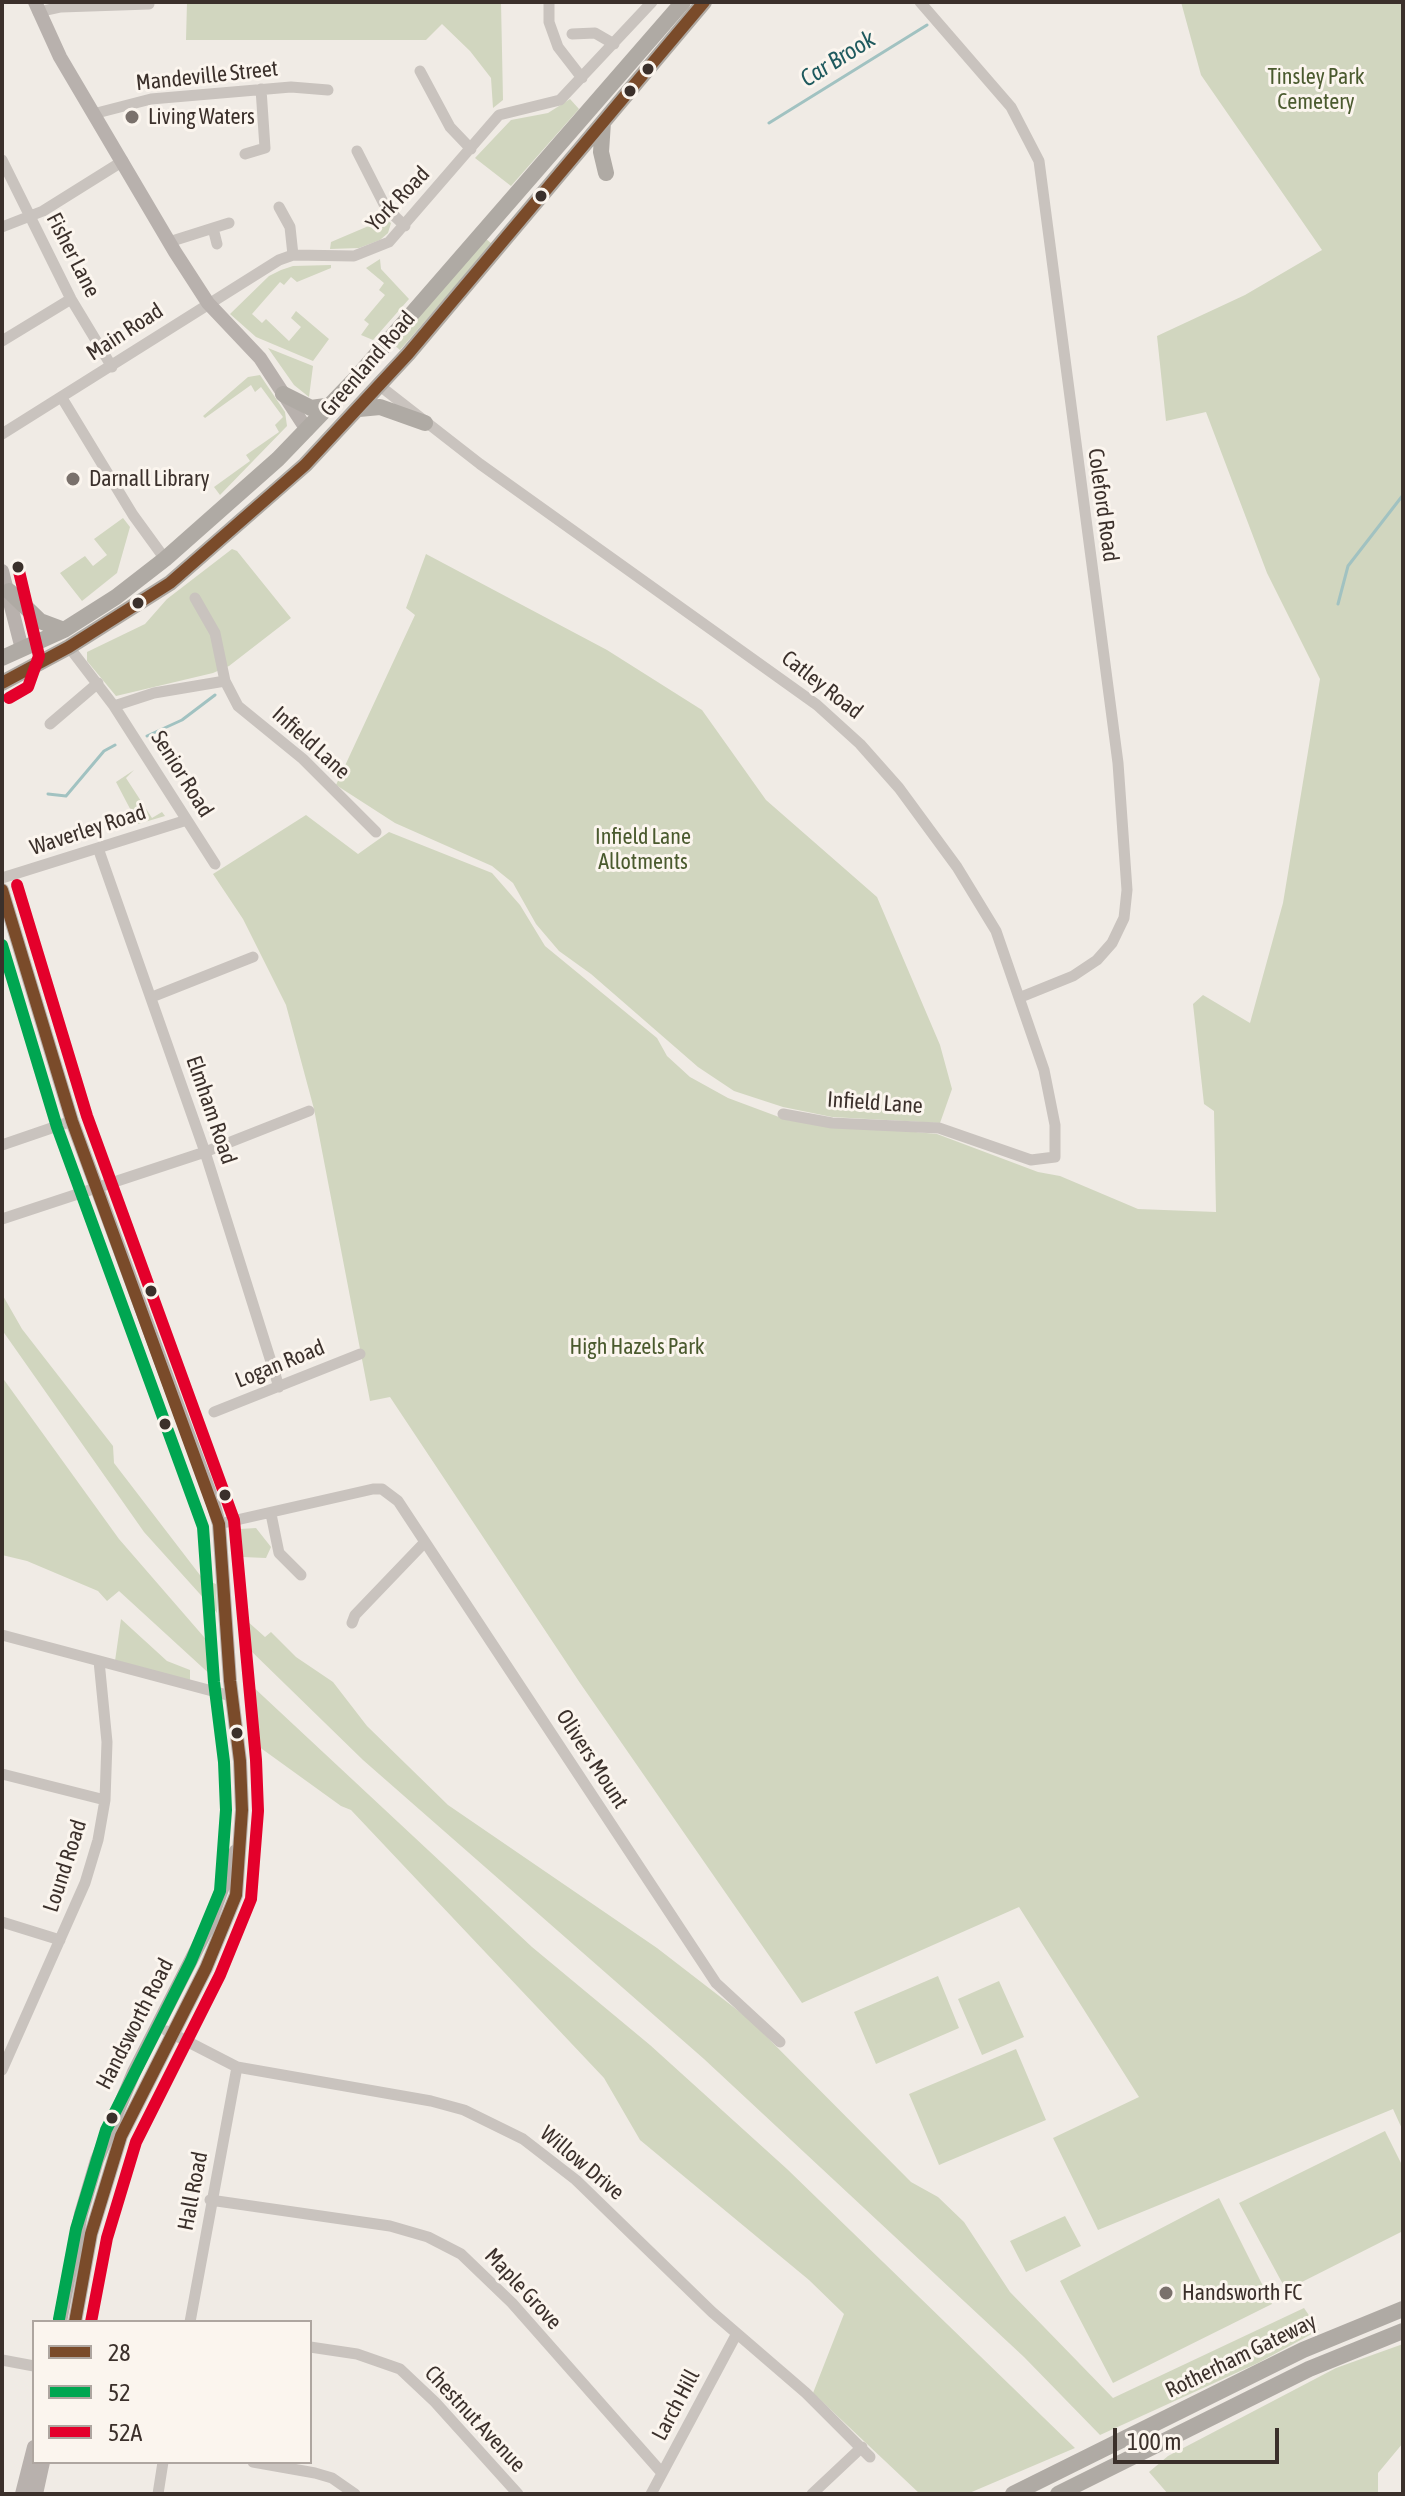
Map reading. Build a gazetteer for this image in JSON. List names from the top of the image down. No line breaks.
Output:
{"streets":{"highway":["Greenland Road","Rotherham Gateway"],"main road":["Handsworth Road"],"street":["Mandeville Street","York Road","Fisher Lane","Main Road","Coleford Road","Catley Road","Infield Lane","Senior Road","Waverley Road","Elmham Road","Logan Road","Olivers Mount","Lound Road","Willow Drive","Hall Road","Maple Grove","Larch Hill","Chestnut Avenue"]},"crossings":[["York Road","Main Road"],["Fisher Lane","Main Road"],["Greenland Road","Catley Road"],["Greenland Road","Senior Road"],["Coleford Road","Catley Road"],["Catley Road","Infield Lane"],["Senior Road","Waverley Road"],["Waverley Road","Elmham Road"],["Elmham Road","Logan Road"],["Handsworth Road","Willow Drive"],["Willow Drive","Hall Road"],["Willow Drive","Larch Hill"],["Hall Road","Maple Grove"],["Maple Grove","Larch Hill"]],"water":["Car Brook"],"parks":["Tinsley Park Cemetery","Infield Lane Allotments","High Hazels Park"],"places":["Living Waters","Darnall Library","Handsworth FC"],"lines":["transit line 28","transit line 52A","transit line 52"],"legend":["28","52","52A"],"scale_bar":"100 m"}
